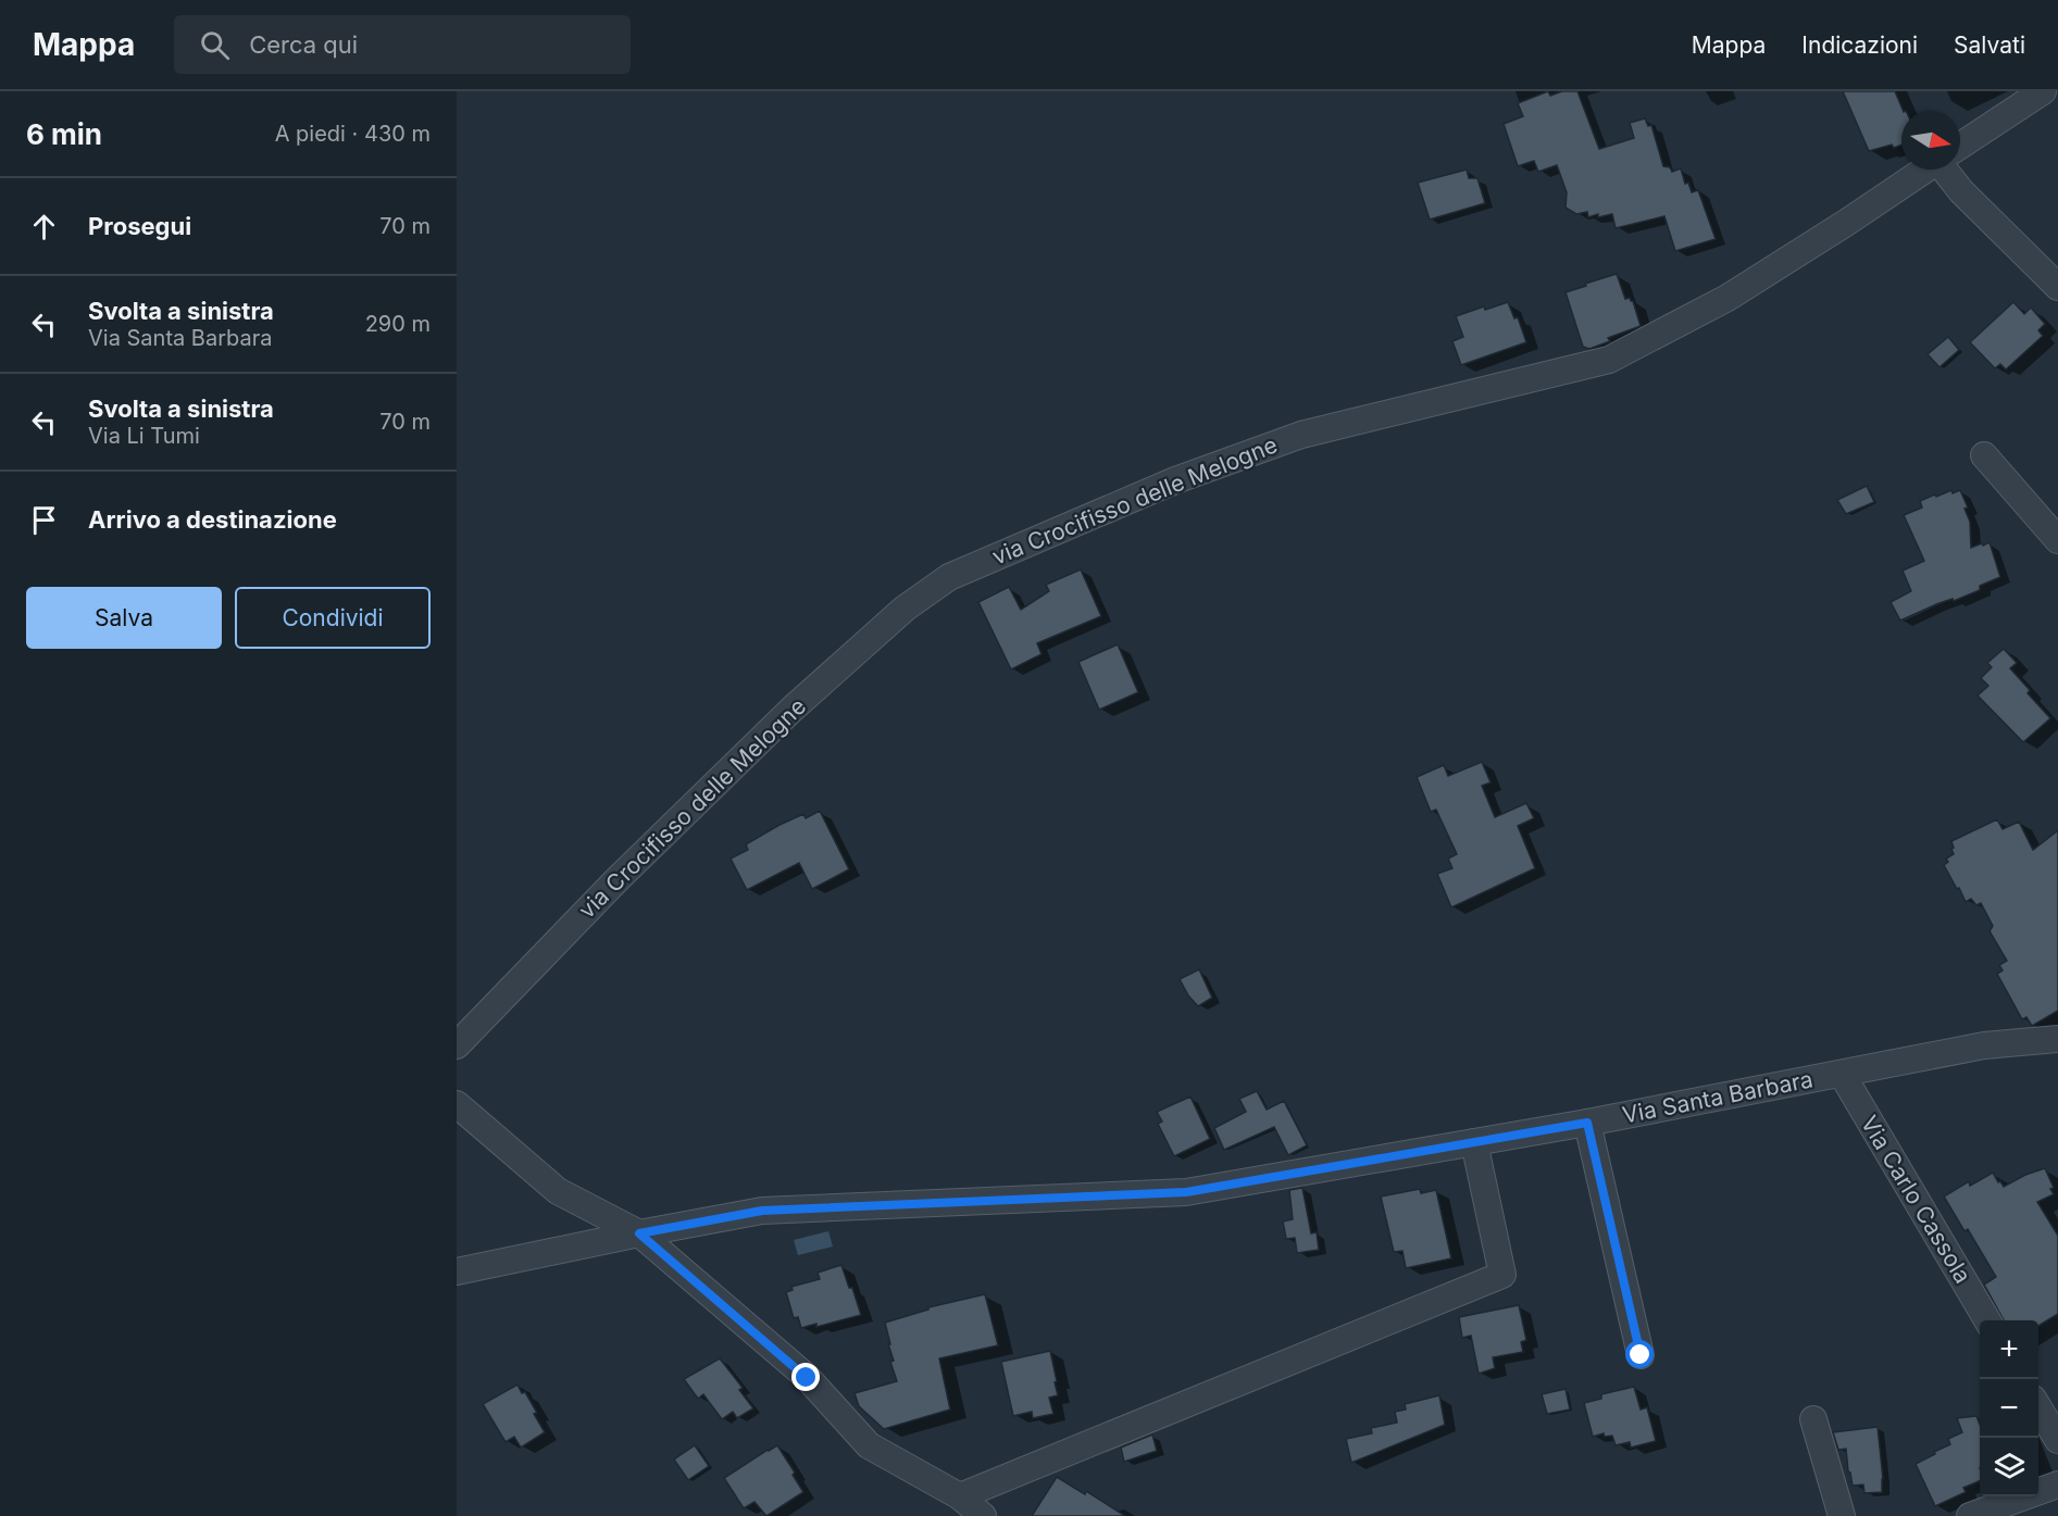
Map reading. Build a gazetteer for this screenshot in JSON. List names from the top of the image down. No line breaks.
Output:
{"streets":{"street":["via Crocifisso delle Melogne","Via Santa Barbara","Via Carlo Cassola"]},"crossings":[["Via Santa Barbara","Via Carlo Cassola"]],"north":"right","page":{"header":"Mappa","search":"Cerca qui","nav":["Mappa","Indicazioni","Salvati"],"heading":["6 min","A piedi · 430 m"],"list":[["Prosegui","70 m"],["Svolta a sinistra","Via Santa Barbara","290 m"],["Svolta a sinistra","Via Li Tumi","70 m"],"Arrivo a destinazione"],"buttons":["Salva","Condividi"],"map_buttons":["+","−"]}}
